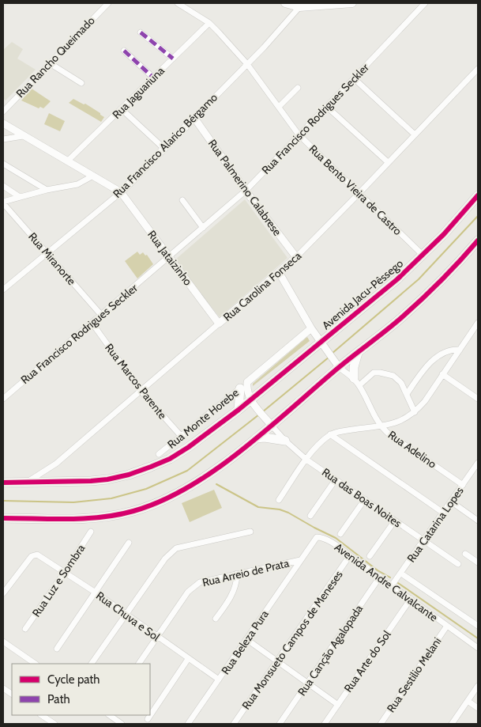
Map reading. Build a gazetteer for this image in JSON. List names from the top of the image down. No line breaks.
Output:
{"streets":{"highway":["Avenida Jacu-Pêssego"],"street":["Rua Rancho Queimado","Rua Jaguariuna","Rua Francisco Rodrigues Seckler","Rua Francisco Alarico Bérgamo","Rua Palmerino Calabrese","Rua Bento Vieira de Castro","Rua Jataizinho","Rua Miranorte","Rua Carolina Fonseca","Rua Marcos Parente","Rua Monte Horebe","Rua Adelino","Rua das Boas Noites","Rua Catarina Lopes","Rua Arreio de Prata","Rua Luz e Sombra","Avenida Andre Calvalcante","Rua Chuva e Sol","Rua Monsueto Campos de Meneses","Rua Beleza Pura","Rua Canção Agalopada","Rua Arte do Sol","Rua Sestilio Melani"]},"crossings":[["Rua Jaguariuna","Rua Bento Vieira de Castro"],["Rua Francisco Rodrigues Seckler","Rua Palmerino Calabrese"],["Rua Francisco Rodrigues Seckler","Rua Bento Vieira de Castro"],["Rua Francisco Rodrigues Seckler","Rua Jataizinho"],["Rua Francisco Rodrigues Seckler","Rua Miranorte"],["Rua Francisco Rodrigues Seckler","Rua Marcos Parente"],["Rua Francisco Alarico Bérgamo","Rua Palmerino Calabrese"],["Rua Francisco Alarico Bérgamo","Rua Bento Vieira de Castro"],["Rua Francisco Alarico Bérgamo","Rua Jataizinho"],["Rua Francisco Alarico Bérgamo","Rua Miranorte"],["Rua Palmerino Calabrese","Rua Carolina Fonseca"],["Rua Bento Vieira de Castro","Rua Carolina Fonseca"],["Rua Bento Vieira de Castro","Avenida Jacu-Pêssego"],["Rua Jataizinho","Rua Carolina Fonseca"],["Rua Carolina Fonseca","Avenida Jacu-Pêssego"],["Rua Carolina Fonseca","Rua Marcos Parente"],["Avenida Jacu-Pêssego","Rua Monte Horebe"],["Rua Marcos Parente","Rua Monte Horebe"],["Rua Adelino","Rua Catarina Lopes"],["Rua das Boas Noites","Rua Catarina Lopes"],["Rua Catarina Lopes","Avenida Andre Calvalcante"],["Rua Arreio de Prata","Avenida Andre Calvalcante"],["Rua Arreio de Prata","Rua Chuva e Sol"],["Rua Arreio de Prata","Rua Beleza Pura"],["Rua Luz e Sombra","Rua Chuva e Sol"],["Avenida Andre Calvalcante","Rua Monsueto Campos de Meneses"],["Avenida Andre Calvalcante","Rua Beleza Pura"],["Avenida Andre Calvalcante","Rua Canção Agalopada"],["Avenida Andre Calvalcante","Rua Arte do Sol"],["Avenida Andre Calvalcante","Rua Sestilio Melani"],["Rua Chuva e Sol","Rua Beleza Pura"]],"legend":["Cycle path","Path"]}
